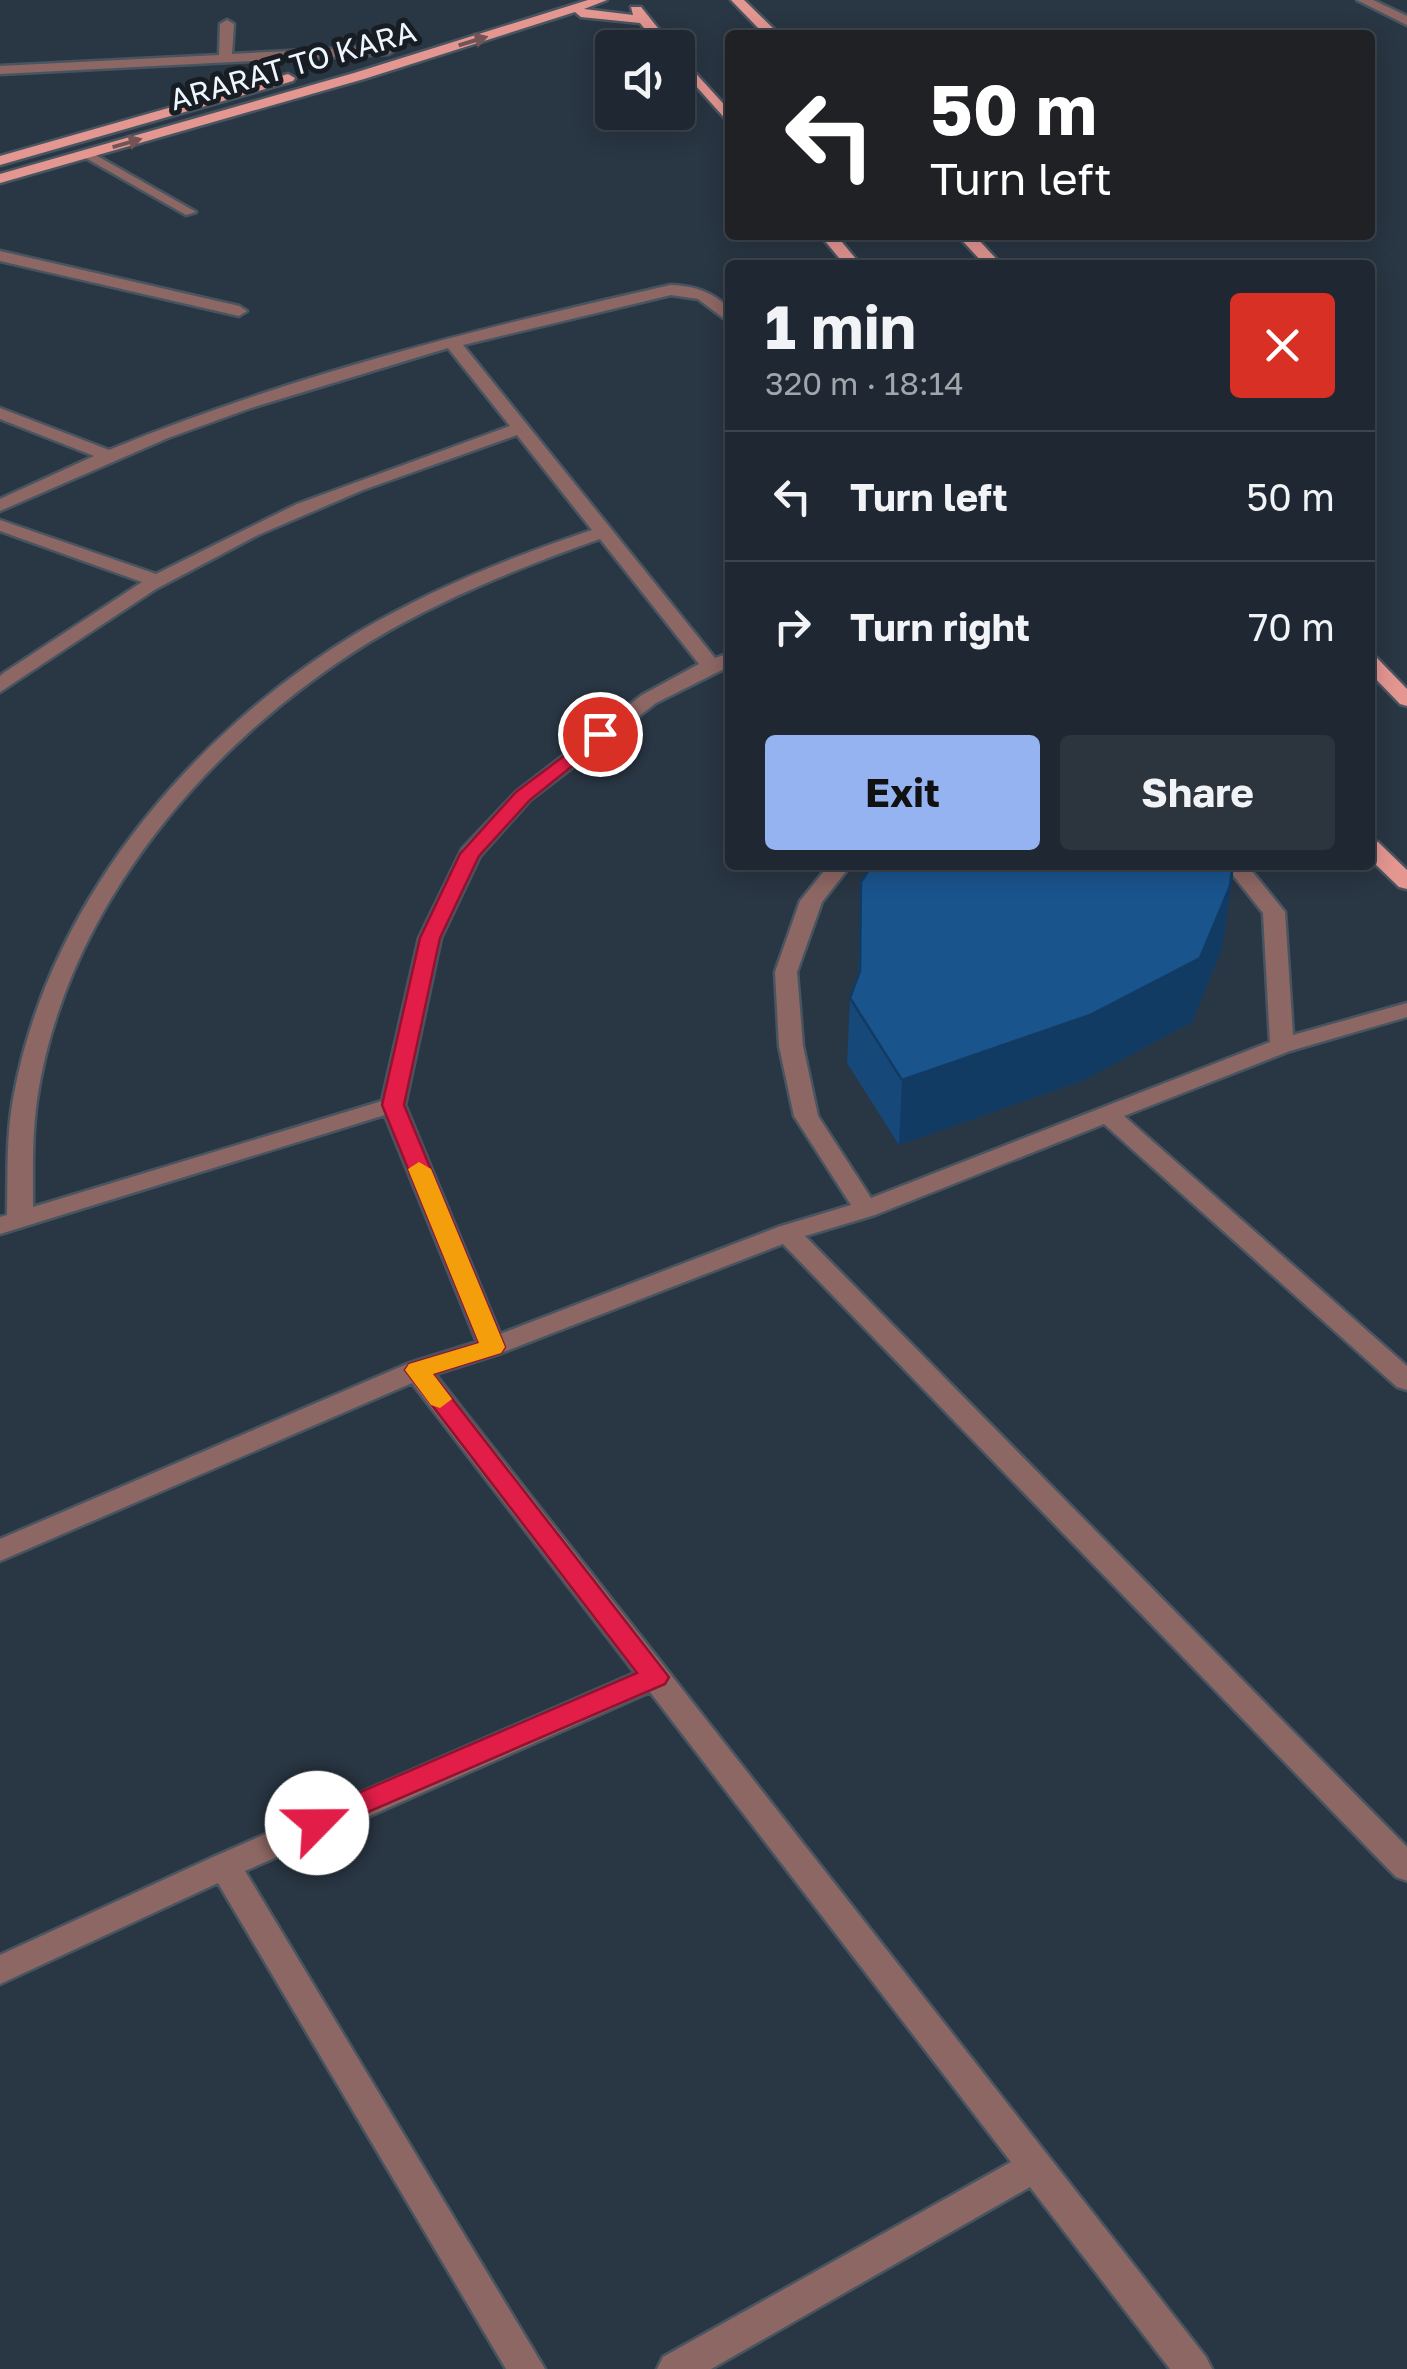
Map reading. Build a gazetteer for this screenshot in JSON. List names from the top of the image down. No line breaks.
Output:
{"streets":{"main road":["ARARAT TO KARA"]},"page":{"turn":["50 m","Turn left"],"heading":["1 min","320 m · 18:14"],"list":[{"name":"Turn left","value":"50 m"},{"name":"Turn right","value":"70 m"}],"buttons":["Exit","Share"]}}
